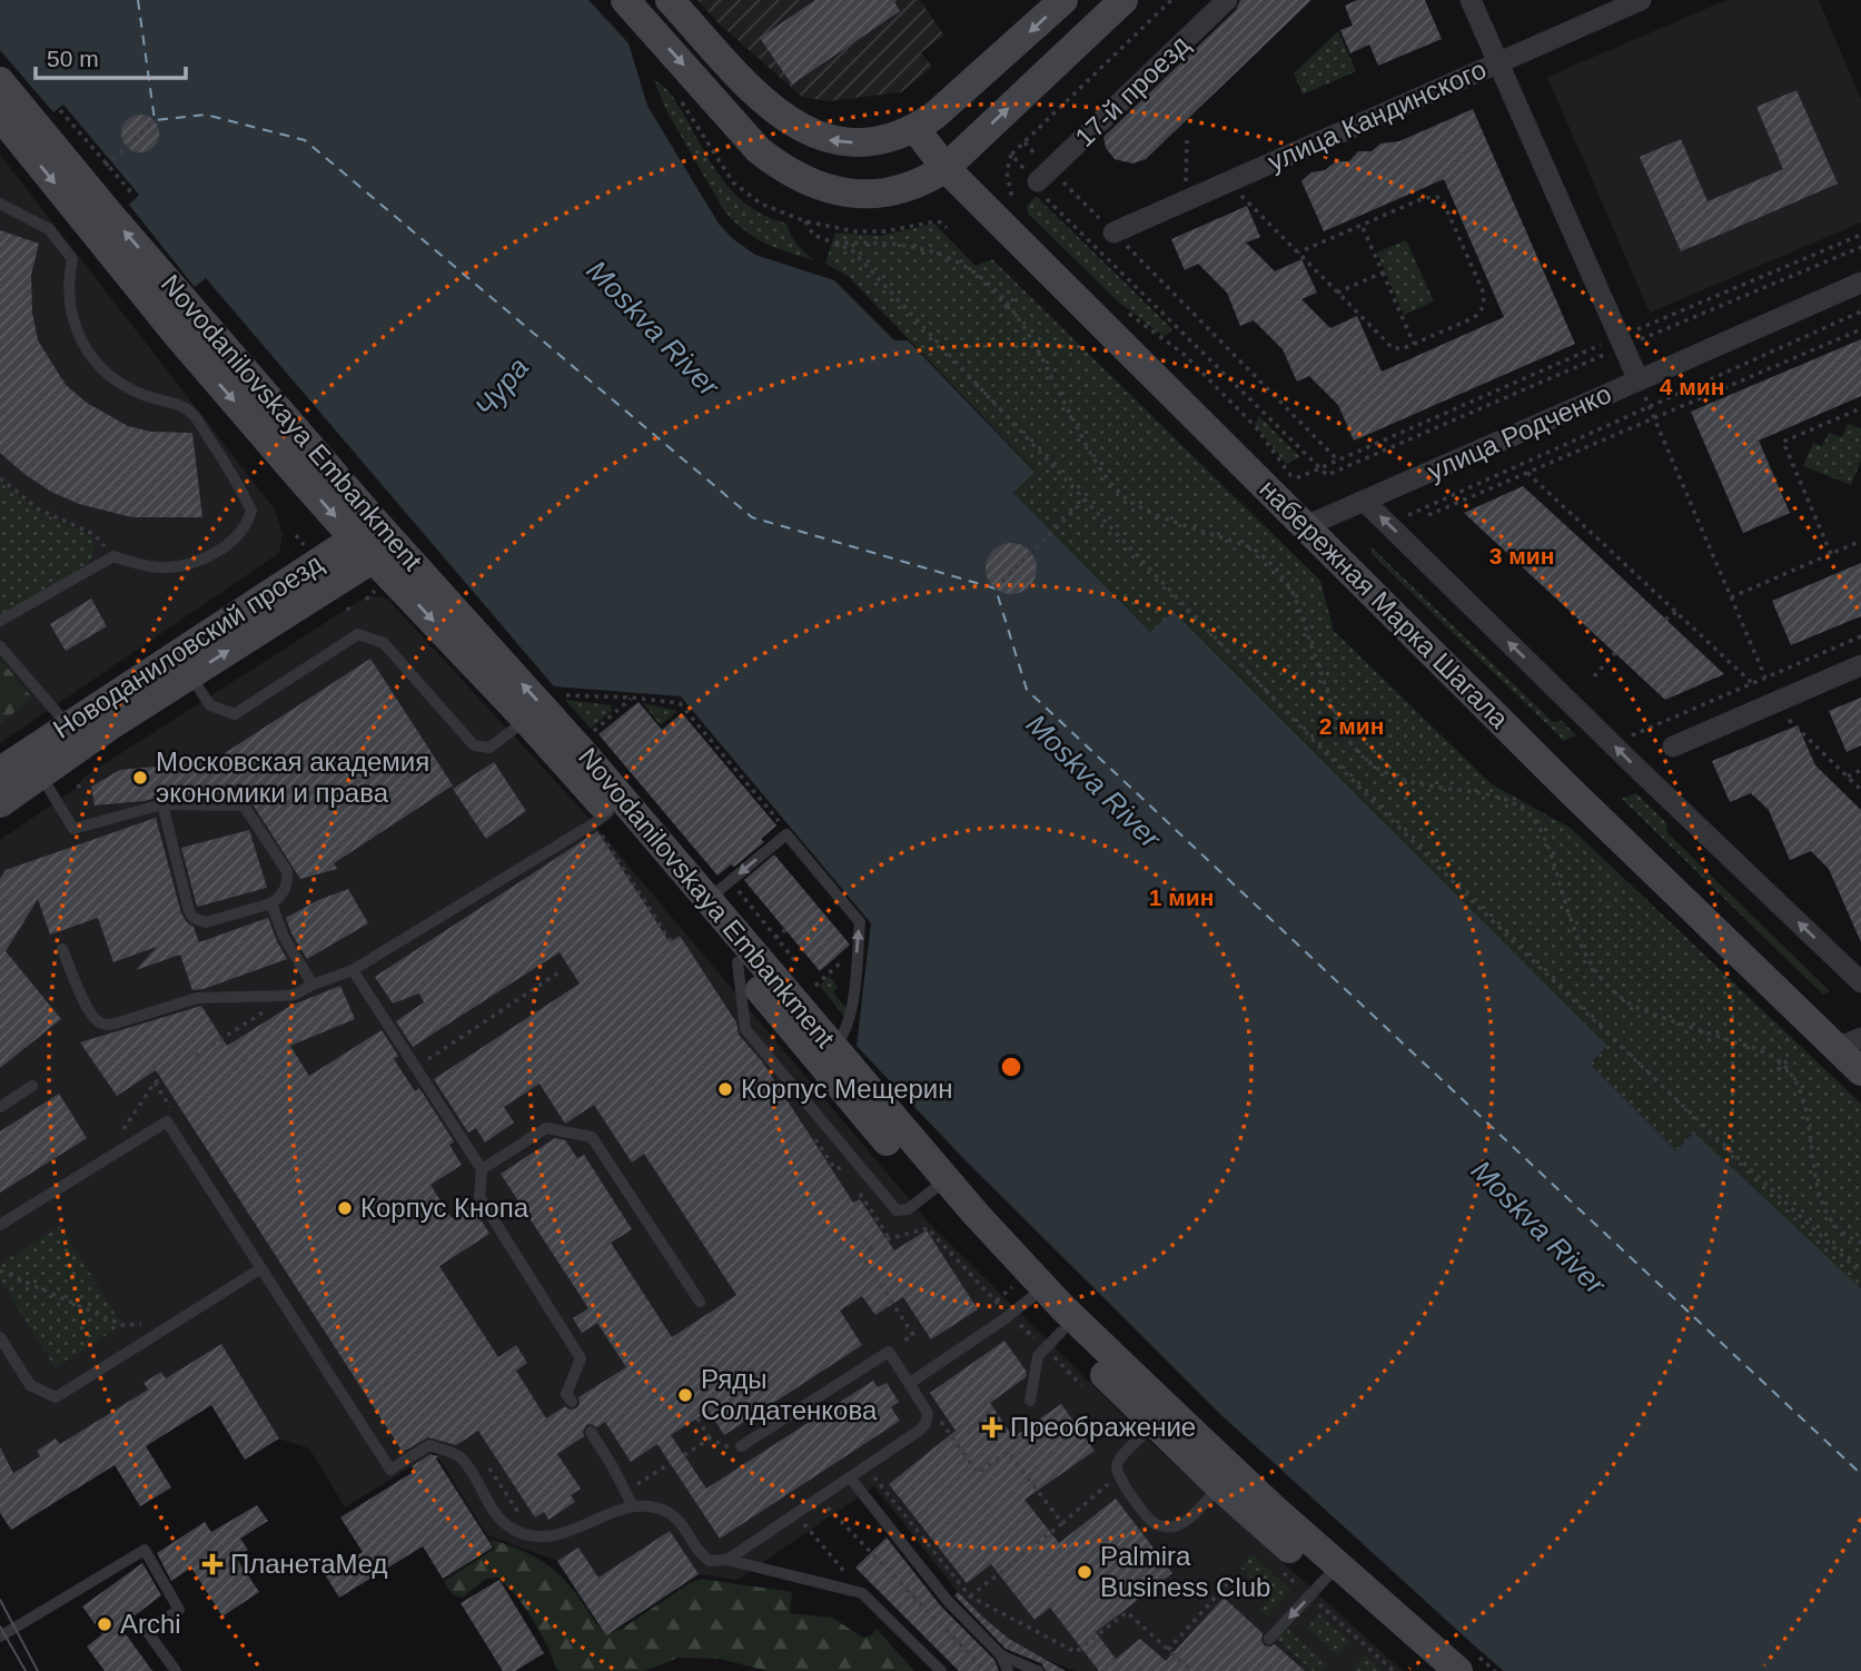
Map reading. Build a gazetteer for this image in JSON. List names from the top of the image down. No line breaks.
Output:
{"streets":{"main road":["Novodanilovskaya Embankment","набережная Марка Шагала","Новоданиловский проезд"],"street":["17-й проезд","улица Кандинского","улица Родченко"]},"crossings":[["Novodanilovskaya Embankment","Новоданиловский проезд"],["улица Родченко","набережная Марка Шагала"]],"water":["Moskva River","Чура"],"places":{"other":["Московская академия экономики и права","Корпус Мещерин","Корпус Кнопа","Ряды Солдатенкова","Palmira Business Club","Archi"],"health":["Преображение","ПланетаМед"]},"scale_bar":"50 m","rings":["4 мин","3 мин","2 мин","1 мин"]}
